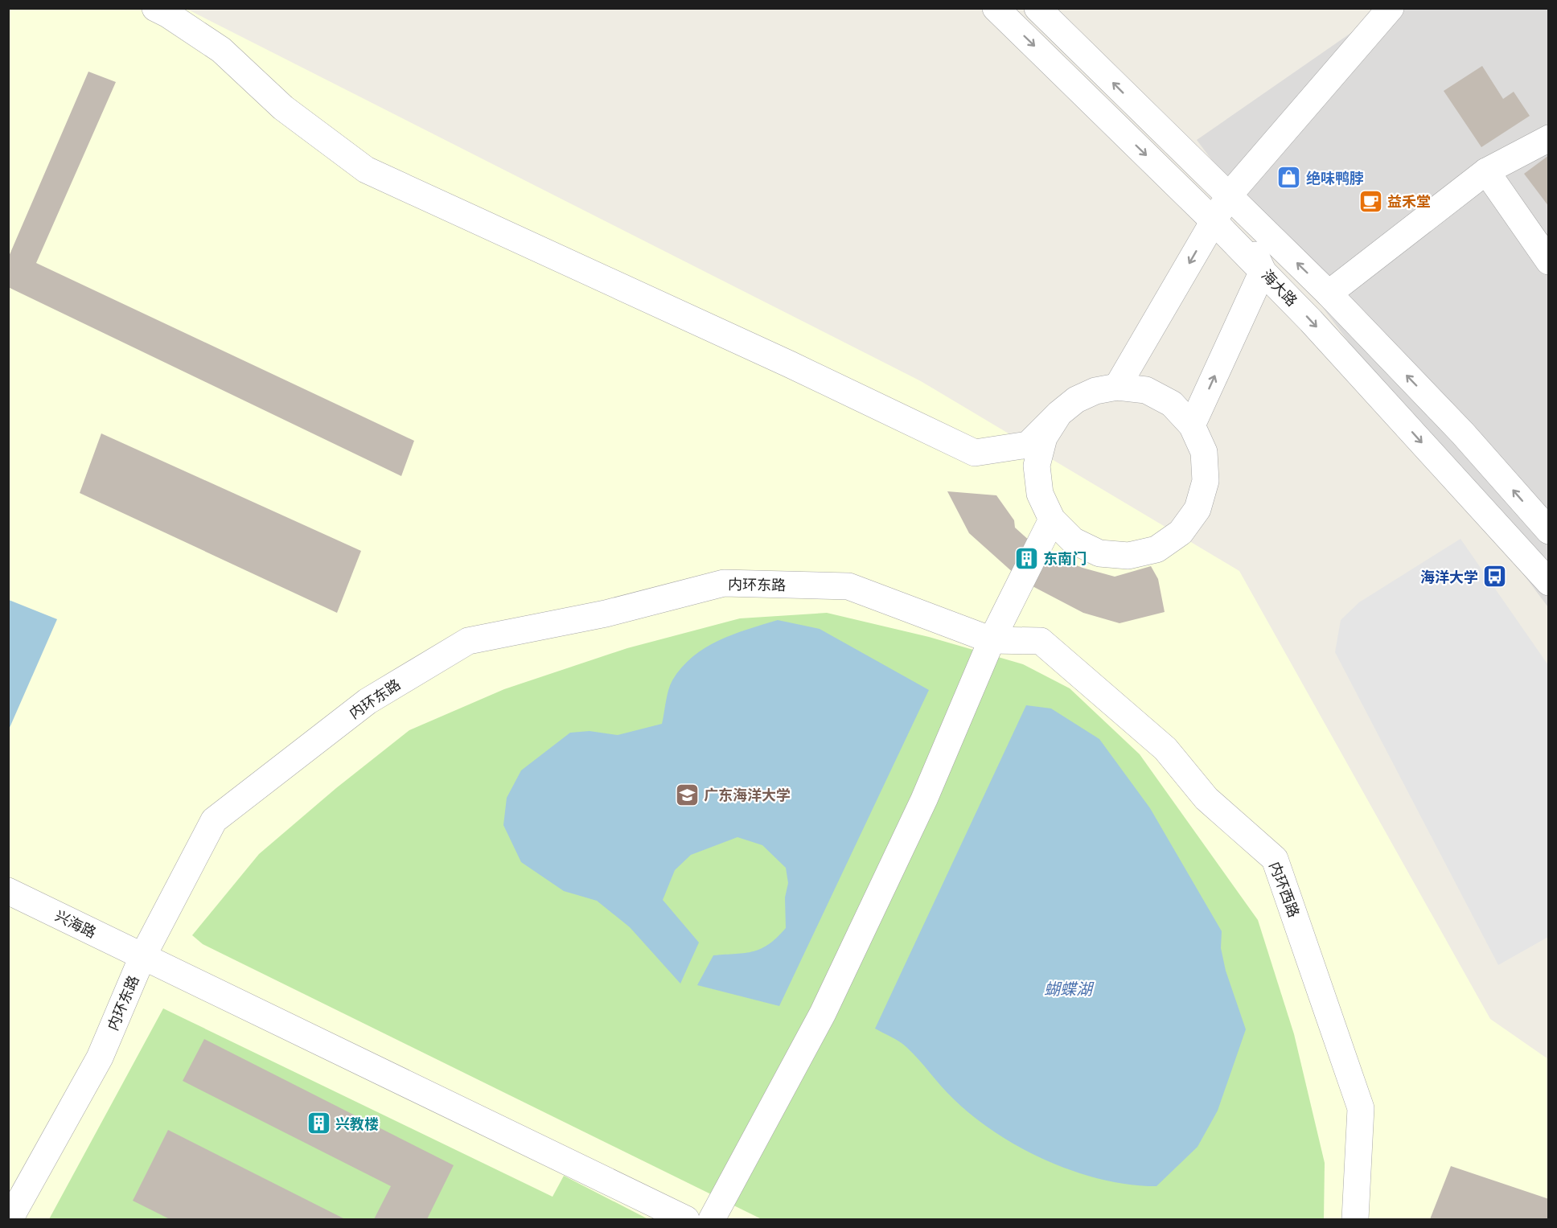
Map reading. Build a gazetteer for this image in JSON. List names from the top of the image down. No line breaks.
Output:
{"streets":{"street":["海大路","内环东路","内环西路","兴海路"]},"crossings":[["内环东路","内环西路"],["内环东路","兴海路"]],"water":["蝴蝶湖"],"places":{"shop":["绝味鸭脖"],"cafe":["益禾堂"],"building":["东南门","兴教楼"],"bus stop":["海洋大学"],"school or university":["广东海洋大学"]}}
